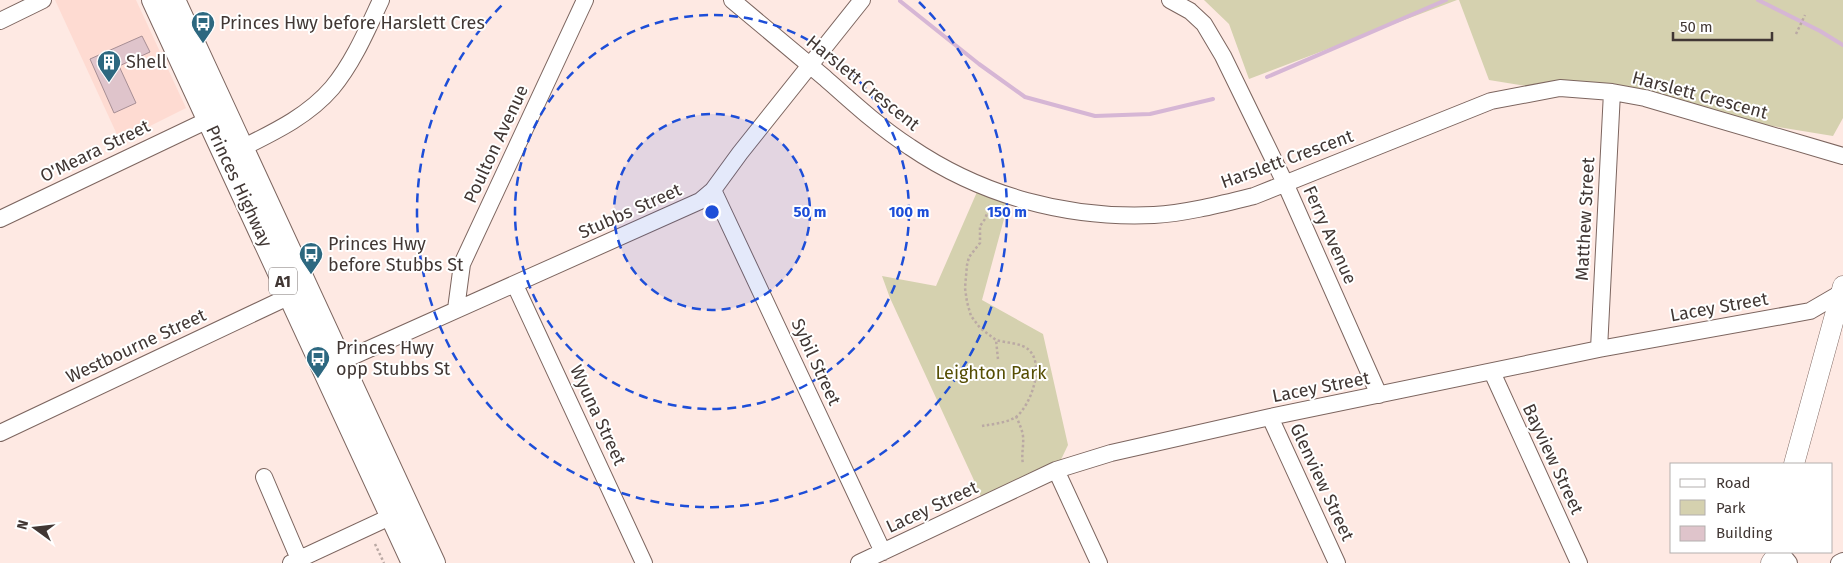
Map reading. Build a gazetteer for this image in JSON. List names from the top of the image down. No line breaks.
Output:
{"streets":{"highway":["Princes Highway","A1"],"street":["Harslett Crescent","Poulton Avenue","O'Meara Street","Stubbs Street","Matthew Street","Ferry Avenue","Lacey Street","Westbourne Street","Sybil Street","Wyuna Street","Bayview Street","Glenview Street"]},"crossings":[["Harslett Crescent","Stubbs Street"],["Harslett Crescent","Matthew Street"],["Harslett Crescent","Ferry Avenue"],["Poulton Avenue","Stubbs Street"],["O'Meara Street","Princes Highway"],["Princes Highway","Stubbs Street"],["Princes Highway","Westbourne Street"],["Stubbs Street","Sybil Street"],["Stubbs Street","Wyuna Street"],["Matthew Street","Lacey Street"],["Ferry Avenue","Lacey Street"],["Lacey Street","Sybil Street"],["Lacey Street","Bayview Street"],["Lacey Street","Glenview Street"]],"parks":["Leighton Park"],"places":{"bus stop":["Princes Hwy before Harslett Cres","Princes Hwy before Stubbs St","Princes Hwy opp Stubbs St"],"building":["Shell"]},"legend":["Road","Park","Building"],"scale_bar":"50 m","north":"left","rings":["50 m","100 m","150 m"]}
